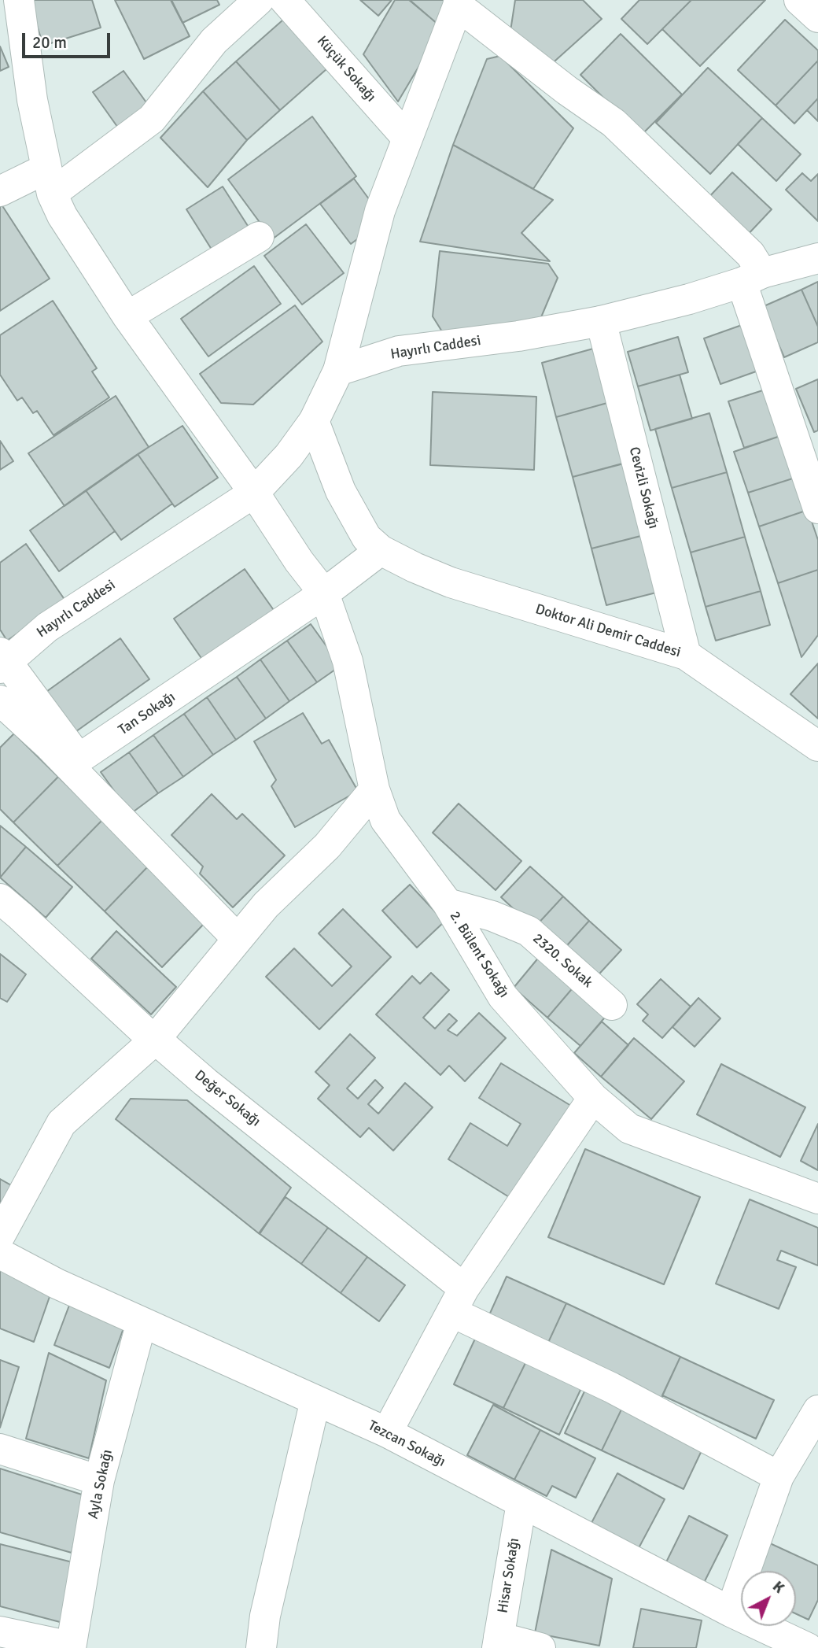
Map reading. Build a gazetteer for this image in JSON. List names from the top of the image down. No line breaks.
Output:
{"streets":{"street":["Küçük Sokağı","Hayırlı Caddesi","Cevizli Sokağı","Doktor Ali Demir Caddesi","Tan Sokağı","2. Bülent Sokağı","2320. Sokak","Değer Sokağı","Tezcan Sokağı","Ayla Sokağı","Hisar Sokağı"]},"crossings":[["Hayırlı Caddesi","Cevizli Sokağı"],["Hayırlı Caddesi","Tan Sokağı"],["Hayırlı Caddesi","2. Bülent Sokağı"],["Cevizli Sokağı","Doktor Ali Demir Caddesi"],["Tan Sokağı","2. Bülent Sokağı"],["2. Bülent Sokağı","2320. Sokak"],["Tezcan Sokağı","Ayla Sokağı"],["Tezcan Sokağı","Hisar Sokağı"]],"scale_bar":"20 m","north":"top right"}
